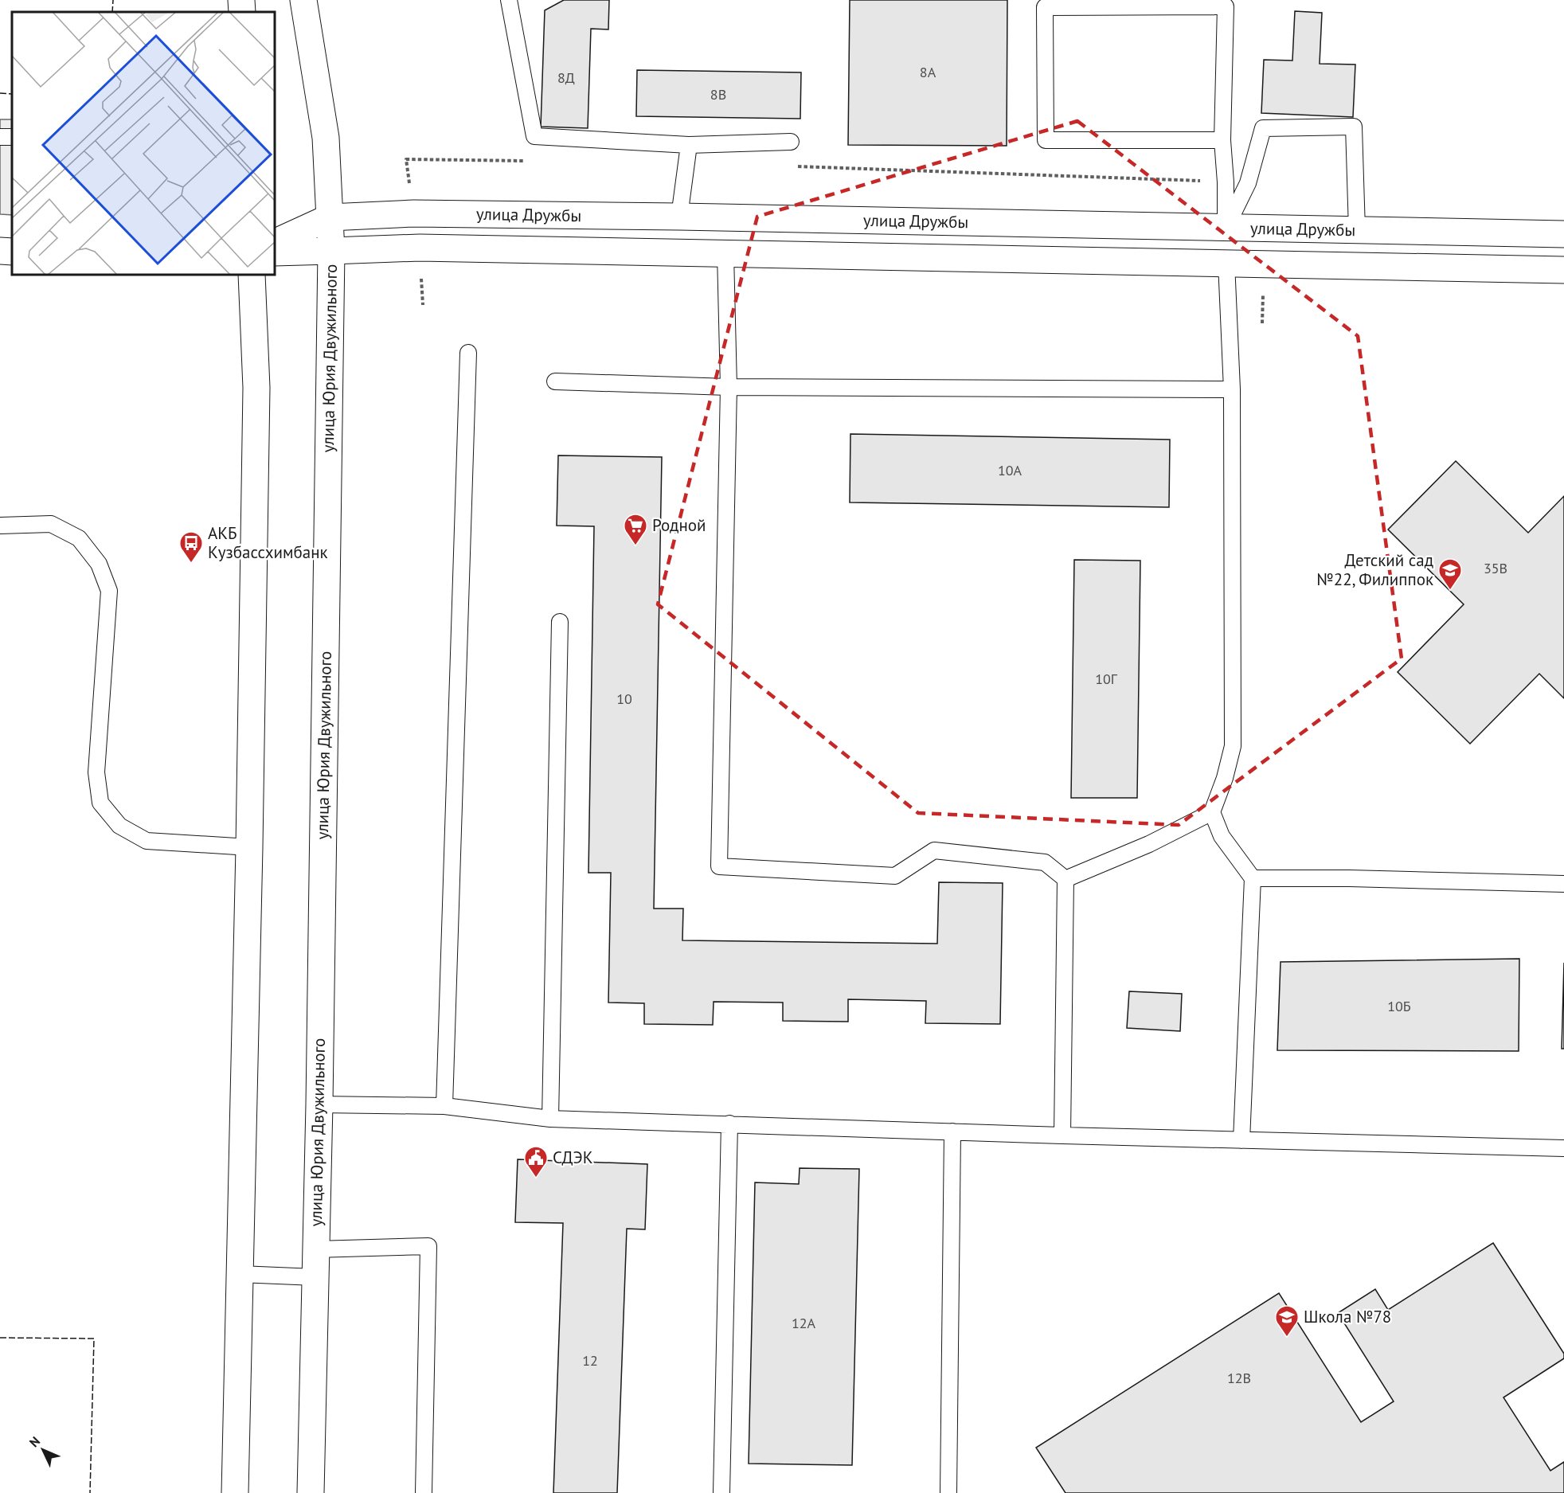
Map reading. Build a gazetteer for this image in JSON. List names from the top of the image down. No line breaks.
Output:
{"streets":{"main road":["улица Дружбы","улица Юрия Двужильного"]},"crossings":[["улица Дружбы","улица Юрия Двужильного"]],"places":{"supermarket":["Родной"],"bus stop":["АКБ Кузбассхимбанк"],"school or university":["Детский сад №22, Филиппок","Школа №78"],"public building":["СДЭК"]},"house_numbers":["8А","8Д","8В","10А","35В","10Г","10","10Б","12А","12","12В"],"north":"top left"}
